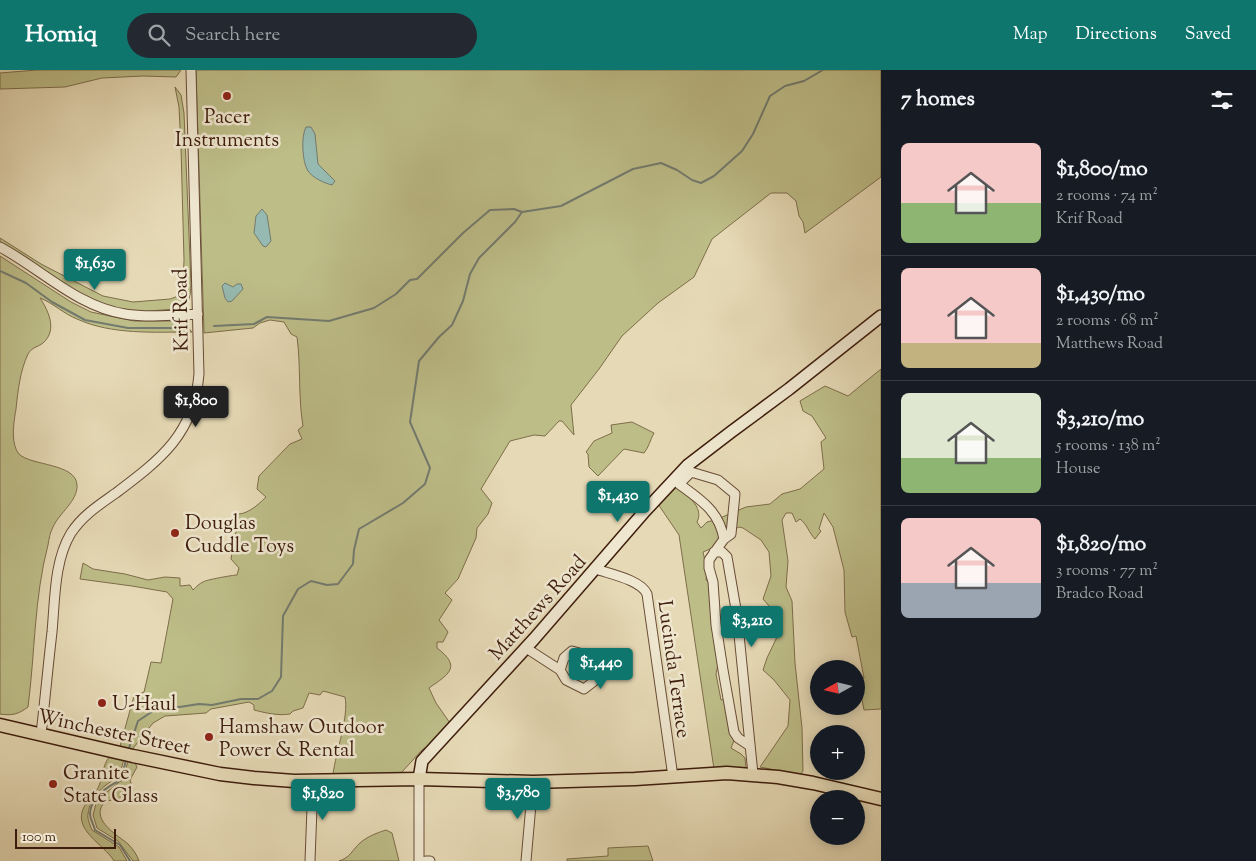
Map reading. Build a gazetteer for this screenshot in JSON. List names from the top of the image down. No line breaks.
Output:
{"streets":{"main road":["Winchester Street"],"street":["Krif Road","Matthews Road","Lucinda Terrace"]},"crossings":[["Krif Road","Winchester Street"],["Matthews Road","Lucinda Terrace"],["Matthews Road","Winchester Street"],["Lucinda Terrace","Winchester Street"]],"places":["Pacer Instruments","Douglas Cuddle Toys","U-Haul","Hamshaw Outdoor Power & Rental","Granite State Glass"],"scale_bar":"100 m","north":"left","page":{"header":"Homiq","search":"Search here","nav":["Map","Directions","Saved"],"heading":"7 homes","list":[{"name":"$1,800/mo","note":"2 rooms · 74 m² · Krif Road"},{"name":"$1,430/mo","note":"2 rooms · 68 m² · Matthews Road"},{"name":"$3,210/mo","note":"5 rooms · 138 m² · House"},{"name":"$1,820/mo","note":"3 rooms · 77 m² · Bradco Road"}],"price":["$1,630","$1,800","$1,430","$3,210","$1,440","$3,780","$1,820"],"map_buttons":["+","−"],"scale":"100 m"}}
